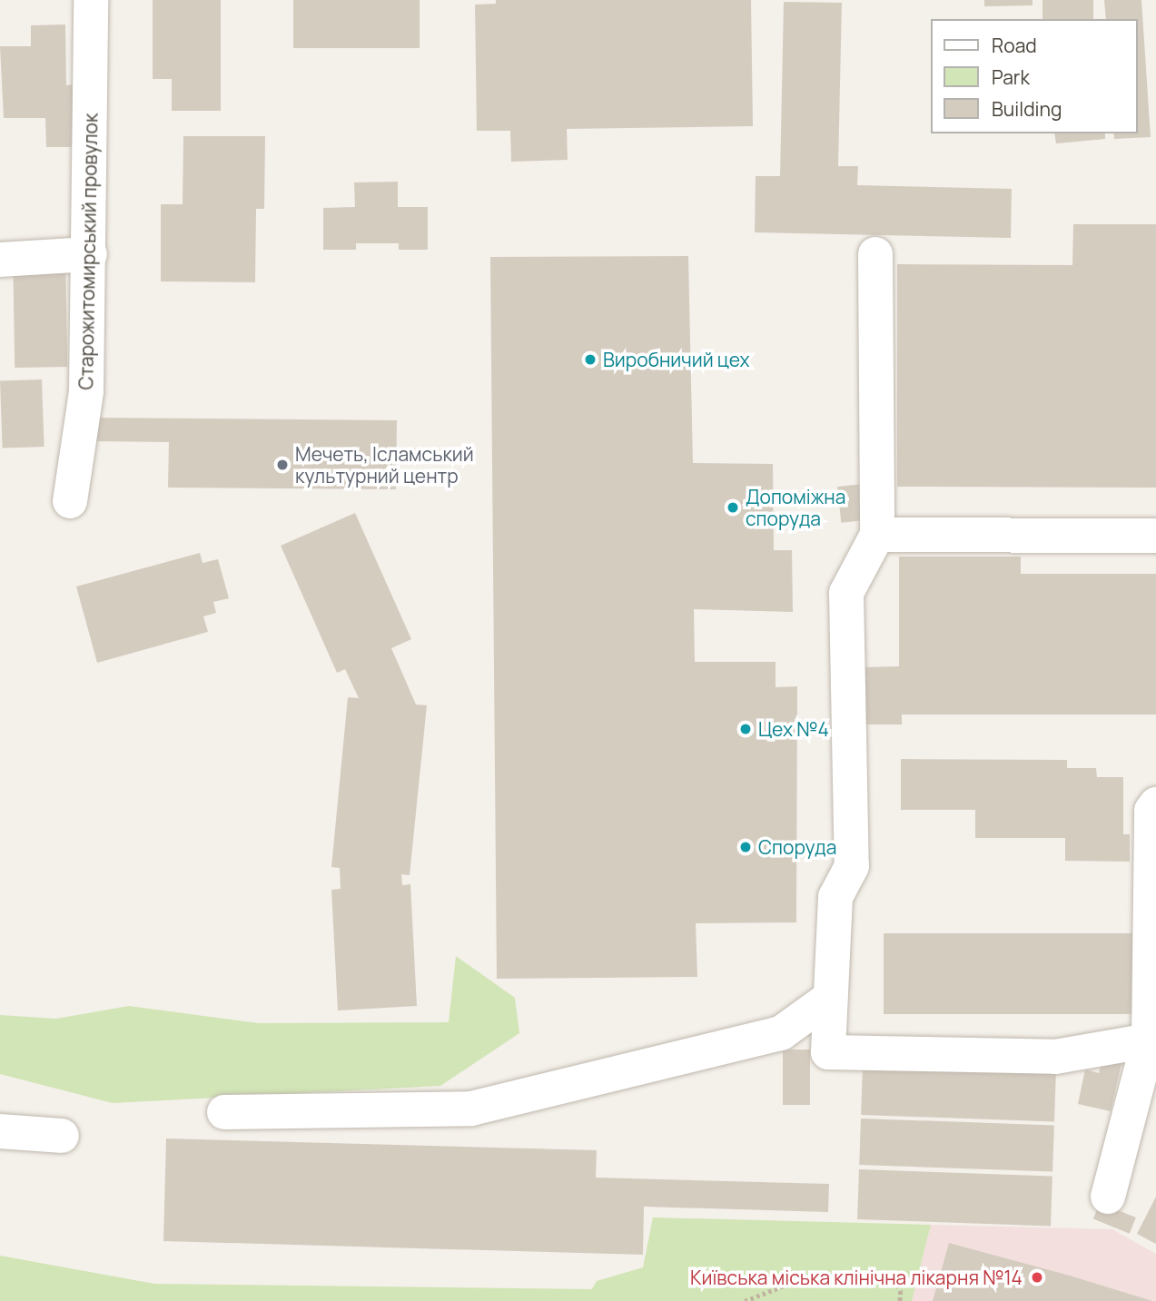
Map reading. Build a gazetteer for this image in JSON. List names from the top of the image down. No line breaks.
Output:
{"streets":{"street":["Старожитомирський провулок"]},"places":["Виробничий цех","Мечеть, Ісламський культурний центр","Допоміжна споруда","Цех №4","Споруда","Київська міська клінічна лікарня №14"],"legend":["Road","Park","Building"]}
